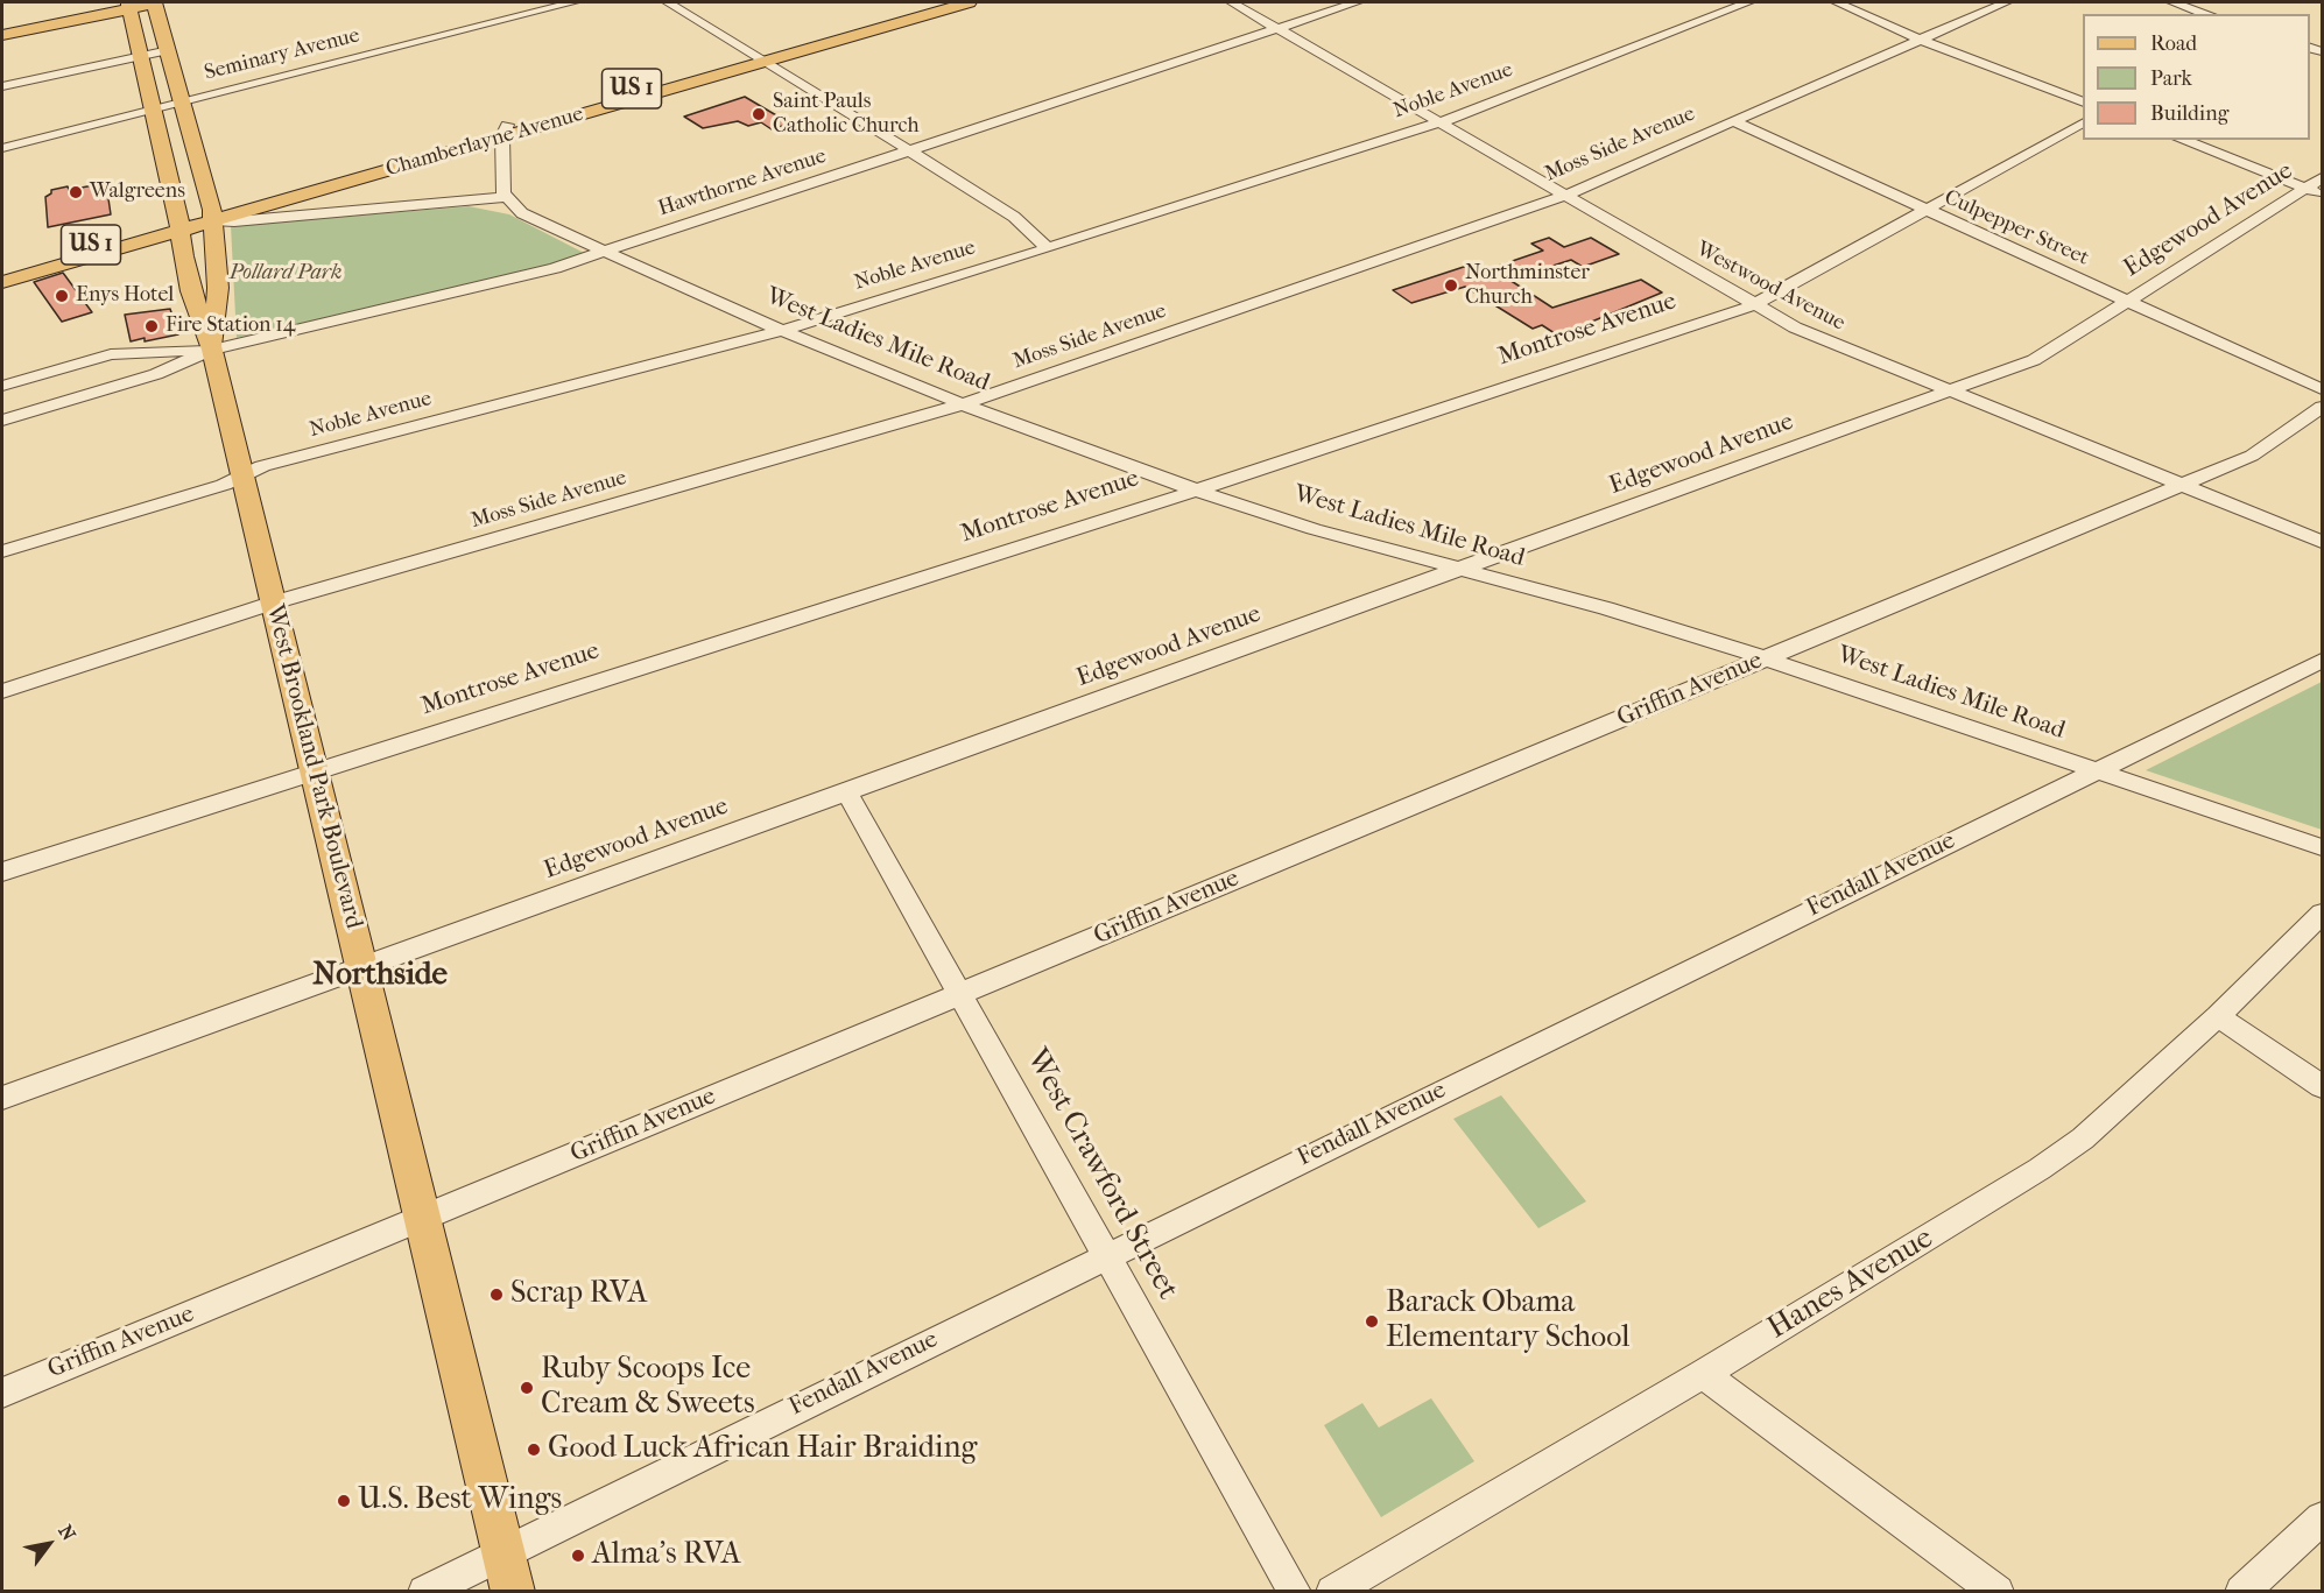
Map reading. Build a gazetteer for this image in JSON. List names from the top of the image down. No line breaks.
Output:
{"streets":{"main road":["US 1","Chamberlayne Avenue","West Brookland Park Boulevard"],"street":["Seminary Avenue","Noble Avenue","Moss Side Avenue","Hawthorne Avenue","Edgewood Avenue","Culpepper Street","Westwood Avenue","Montrose Avenue","West Ladies Mile Road","Griffin Avenue","Fendall Avenue","West Crawford Street","Hanes Avenue"]},"crossings":[["Seminary Avenue","West Brookland Park Boulevard"],["Noble Avenue","Westwood Avenue"],["Noble Avenue","West Ladies Mile Road"],["Noble Avenue","West Brookland Park Boulevard"],["Chamberlayne Avenue","West Brookland Park Boulevard"],["Moss Side Avenue","Culpepper Street"],["Moss Side Avenue","Westwood Avenue"],["Moss Side Avenue","West Ladies Mile Road"],["Moss Side Avenue","West Brookland Park Boulevard"],["Hawthorne Avenue","Westwood Avenue"],["Hawthorne Avenue","West Ladies Mile Road"],["Hawthorne Avenue","West Brookland Park Boulevard"],["Edgewood Avenue","Culpepper Street"],["Edgewood Avenue","Westwood Avenue"],["Edgewood Avenue","West Ladies Mile Road"],["Edgewood Avenue","West Brookland Park Boulevard"],["Edgewood Avenue","West Crawford Street"],["Culpepper Street","Montrose Avenue"],["Westwood Avenue","Montrose Avenue"],["Westwood Avenue","Griffin Avenue"],["Montrose Avenue","West Ladies Mile Road"],["Montrose Avenue","West Brookland Park Boulevard"],["West Ladies Mile Road","Griffin Avenue"],["West Ladies Mile Road","Fendall Avenue"],["Griffin Avenue","West Brookland Park Boulevard"],["Griffin Avenue","West Crawford Street"],["West Brookland Park Boulevard","Fendall Avenue"],["Fendall Avenue","West Crawford Street"]],"districts":["Northside"],"parks":["Pollard Park"],"places":["Saint Pauls Catholic Church","Walgreens","Northminster Church","Enys Hotel","Fire Station 14","Scrap RVA","Barack Obama Elementary School","Ruby Scoops Ice Cream & Sweets","Good Luck African Hair Braiding","U.S. Best Wings","Alma's RVA"],"legend":["Road","Park","Building"],"north":"top right"}
